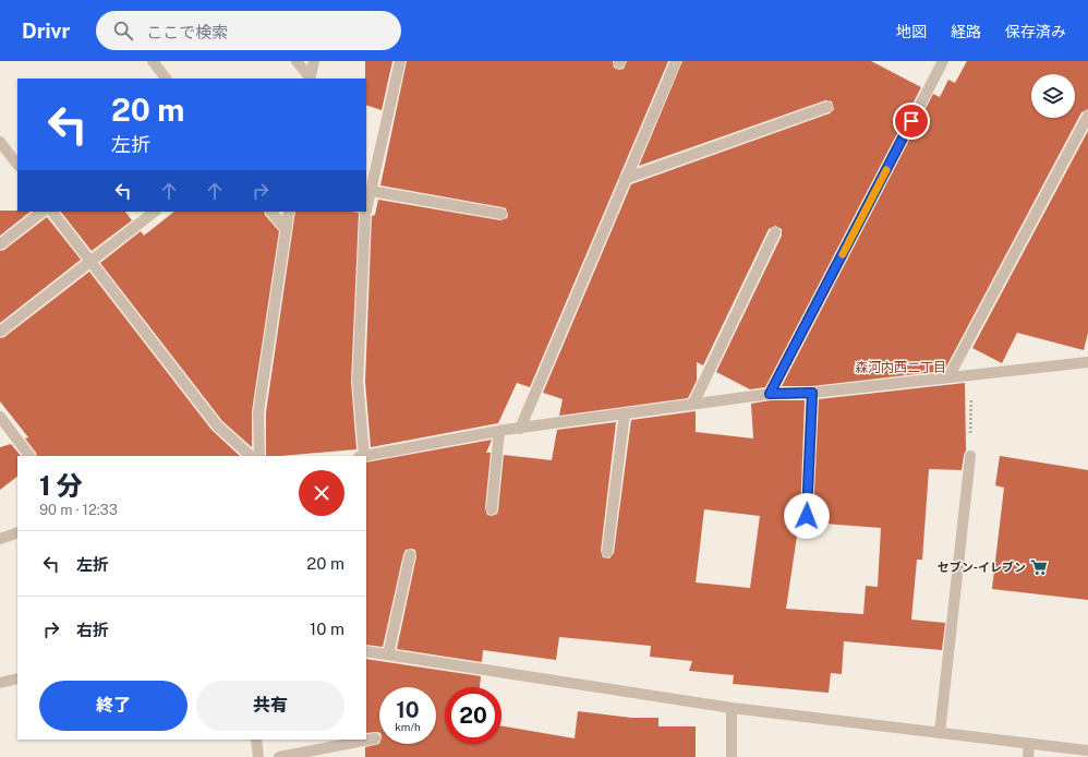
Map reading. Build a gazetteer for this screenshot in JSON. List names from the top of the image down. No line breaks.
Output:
{"districts":["森河内西二丁目"],"places":{"supermarket":["セブン-イレブン"]},"page":{"header":"Drivr","search":"ここで検索","nav":["地図","経路","保存済み"],"turn":["20 m","左折"],"heading":["1 分","90 m · 12:33"],"list":[{"name":"左折","value":"20 m"},{"name":"右折","value":"10 m"}],"buttons":["終了","共有"],"speed":"10 km/h","limit":"20"}}
